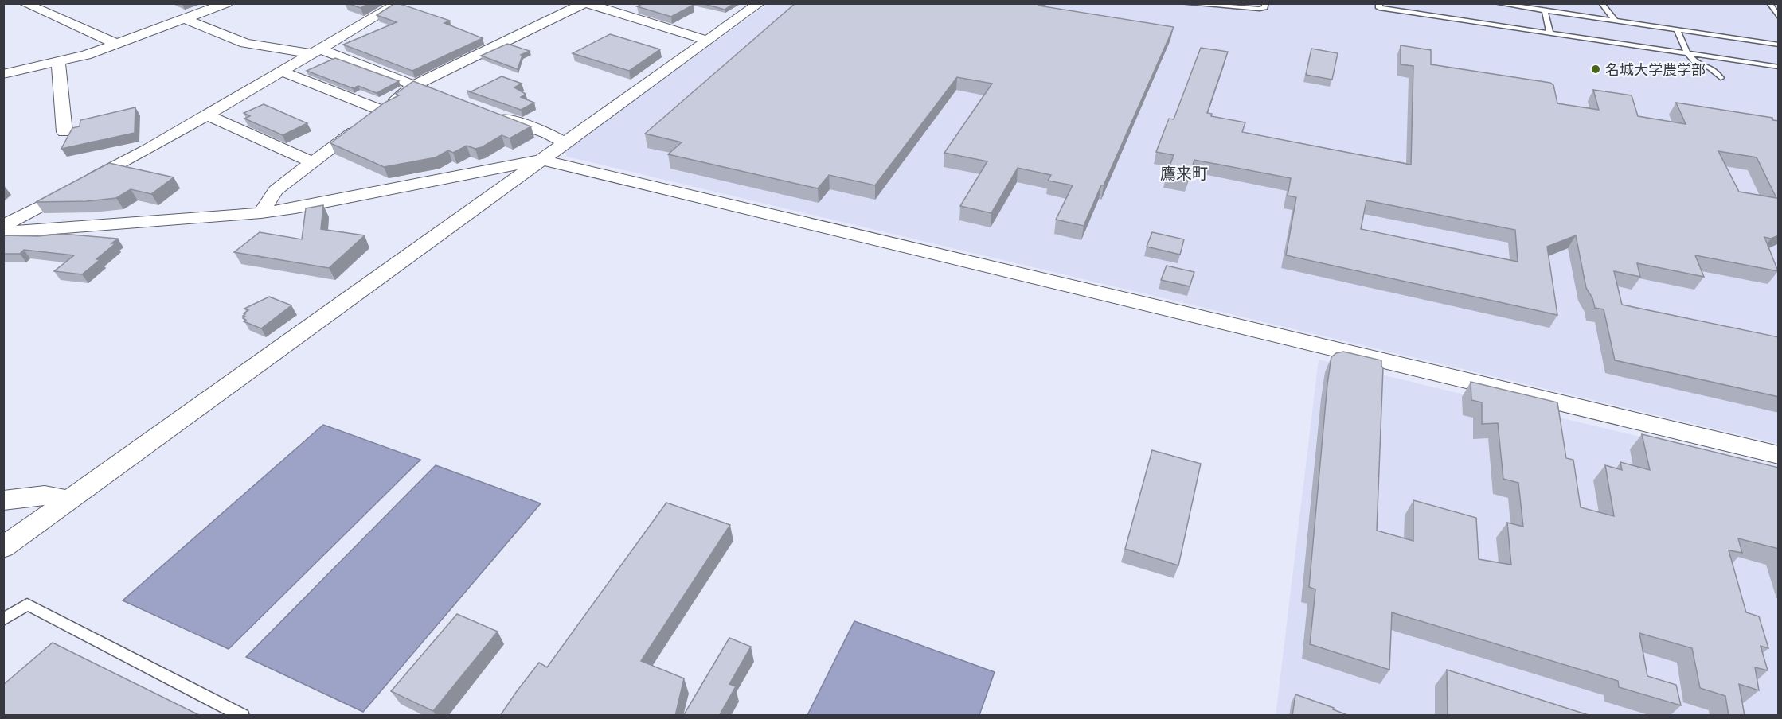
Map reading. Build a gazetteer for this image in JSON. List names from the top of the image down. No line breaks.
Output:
{"districts":["鷹来町"],"places":["名城大学農学部"]}
